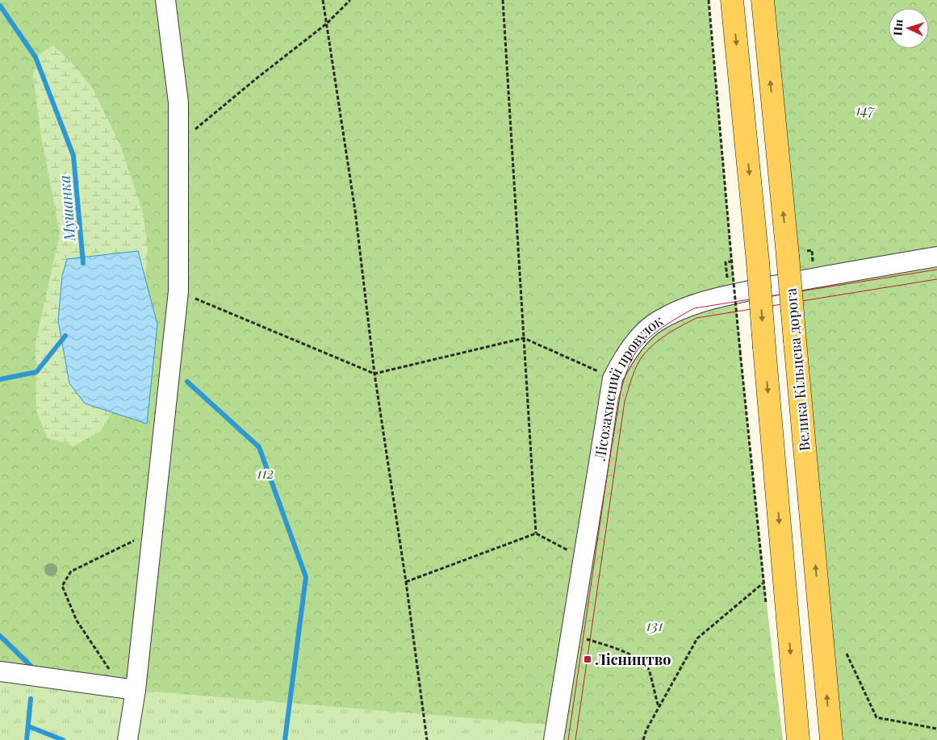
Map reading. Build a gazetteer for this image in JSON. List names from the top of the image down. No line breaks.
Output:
{"streets":{"main road":["Велика Кільцева дорога"],"street":["Лісозахисний провулок"]},"water":["Мушанка"],"parks":["147","112","131"],"places":{"transit":["Лісництво"]},"north":"left"}
